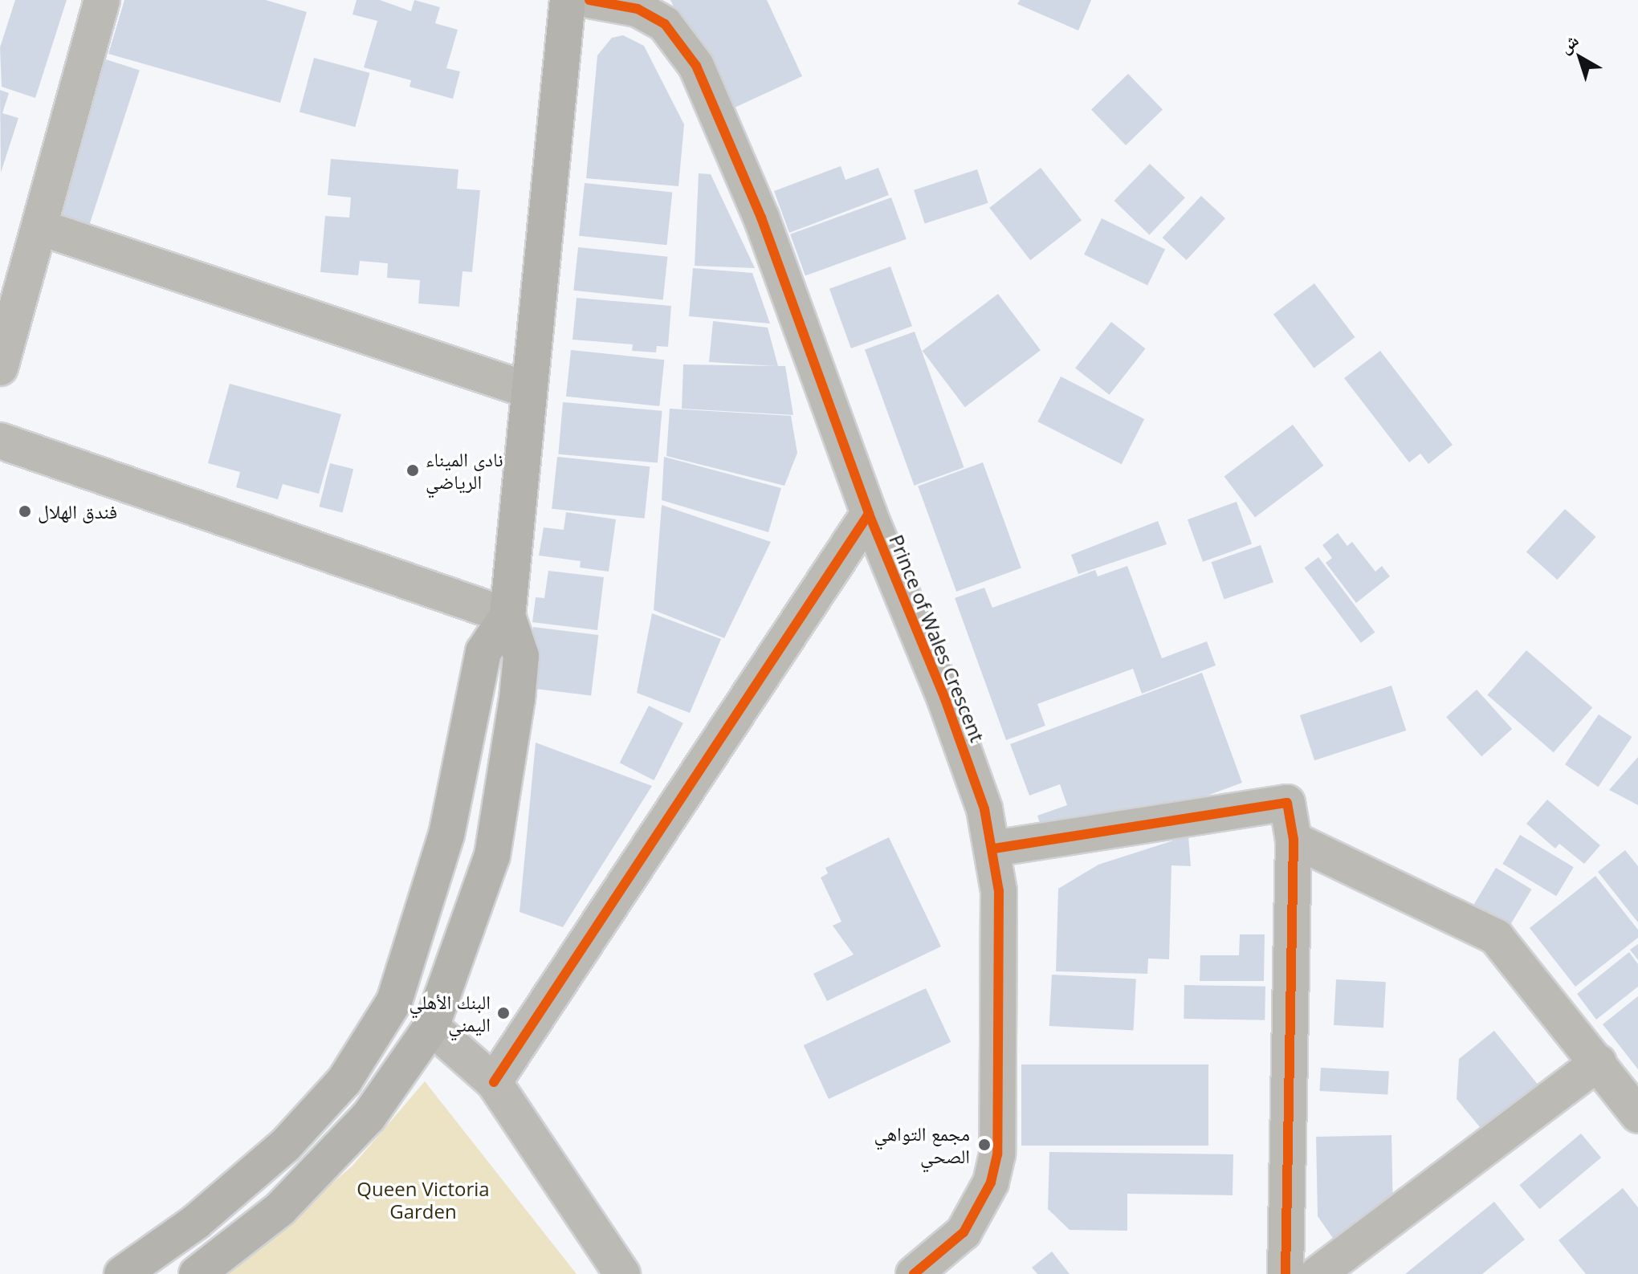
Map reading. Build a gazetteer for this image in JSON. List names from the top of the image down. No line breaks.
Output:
{"streets":{"street":["Prince of Wales Crescent"]},"parks":["Queen Victoria Garden"],"places":["نادي الميناء الرياضي","فندق الهلال","البنك الأهلي اليمني","مجمع التواهي الصحي"],"north":"top left"}
